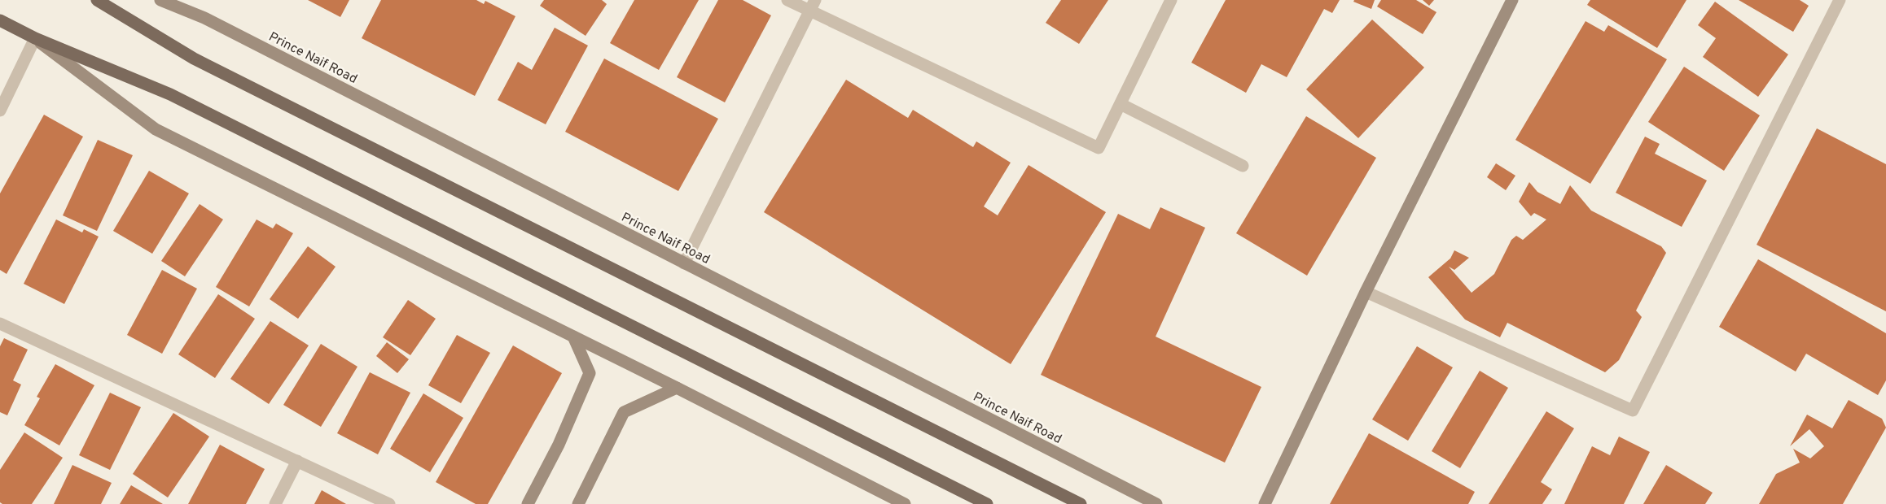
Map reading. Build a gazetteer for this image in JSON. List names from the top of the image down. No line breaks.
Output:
{"streets":{"main road":["Prince Naif Road"]}}
